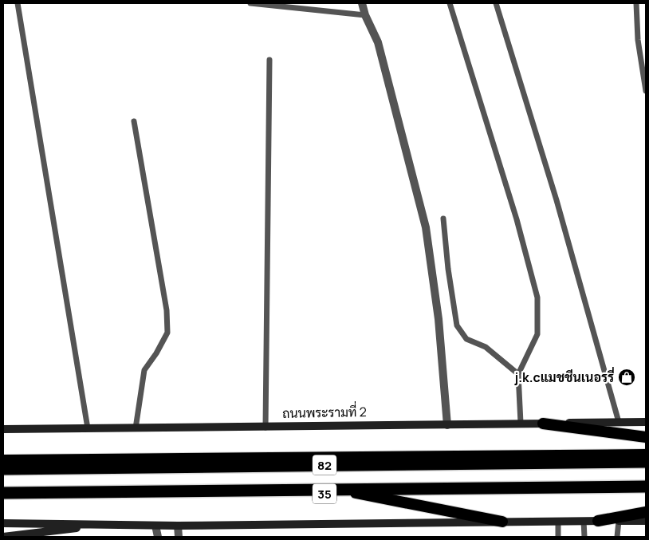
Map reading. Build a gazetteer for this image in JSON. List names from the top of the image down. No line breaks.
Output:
{"streets":{"highway":["82","35"],"main road":["ถนนพระรามที่ 2"]},"places":{"shop":["j.k.cแมชชีนเนอรรี่"]}}
